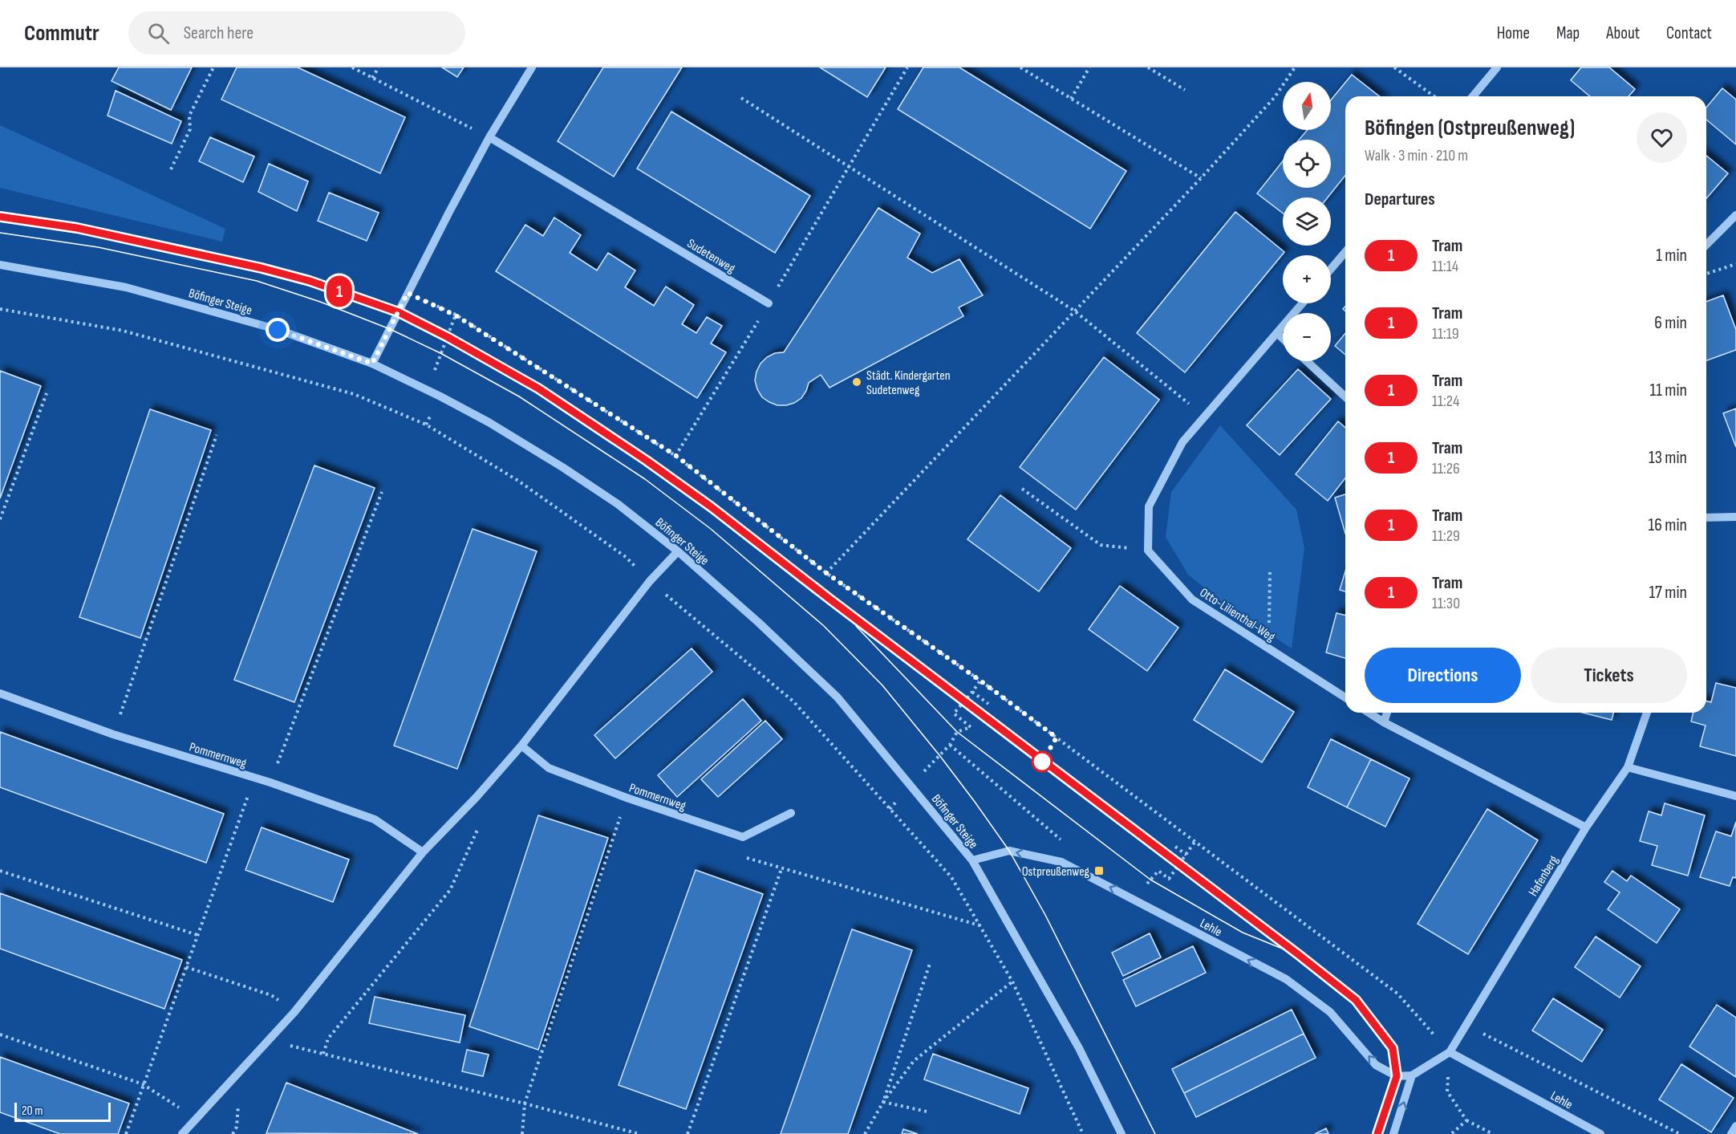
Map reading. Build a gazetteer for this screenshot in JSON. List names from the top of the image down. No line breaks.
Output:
{"streets":{"street":["Sudetenweg","Böfinger Steige","Otto-Lilienthal-Weg","Pommernweg","Hafenberg","Lehle"]},"crossings":[["Böfinger Steige","Lehle"],["Hafenberg","Lehle"]],"one_way":["Lehle"],"places":{"other":["Städt. Kindergarten Sudetenweg"],"transit":["Ostpreußenweg"]},"lines":["tram line 1"],"scale_bar":"20 m","north":"top","page":{"header":"Commutr","search":"Search here","nav":["Home","Map","About","Contact"],"on_map":"1","map_buttons":["+","−"],"heading":[["Böfingen (Ostpreußenweg)","Walk · 3 min · 210 m"],"Departures"],"list":[{"mark":"1","name":"Tram","note":"11:14","value":"1 min"},{"mark":"1","name":"Tram","note":"11:19","value":"6 min"},{"mark":"1","name":"Tram","note":"11:24","value":"11 min"},{"mark":"1","name":"Tram","note":"11:26","value":"13 min"},{"mark":"1","name":"Tram","note":"11:29","value":"16 min"},{"mark":"1","name":"Tram","note":"11:30","value":"17 min"}],"buttons":["Directions","Tickets"],"scale":"20 m"}}
